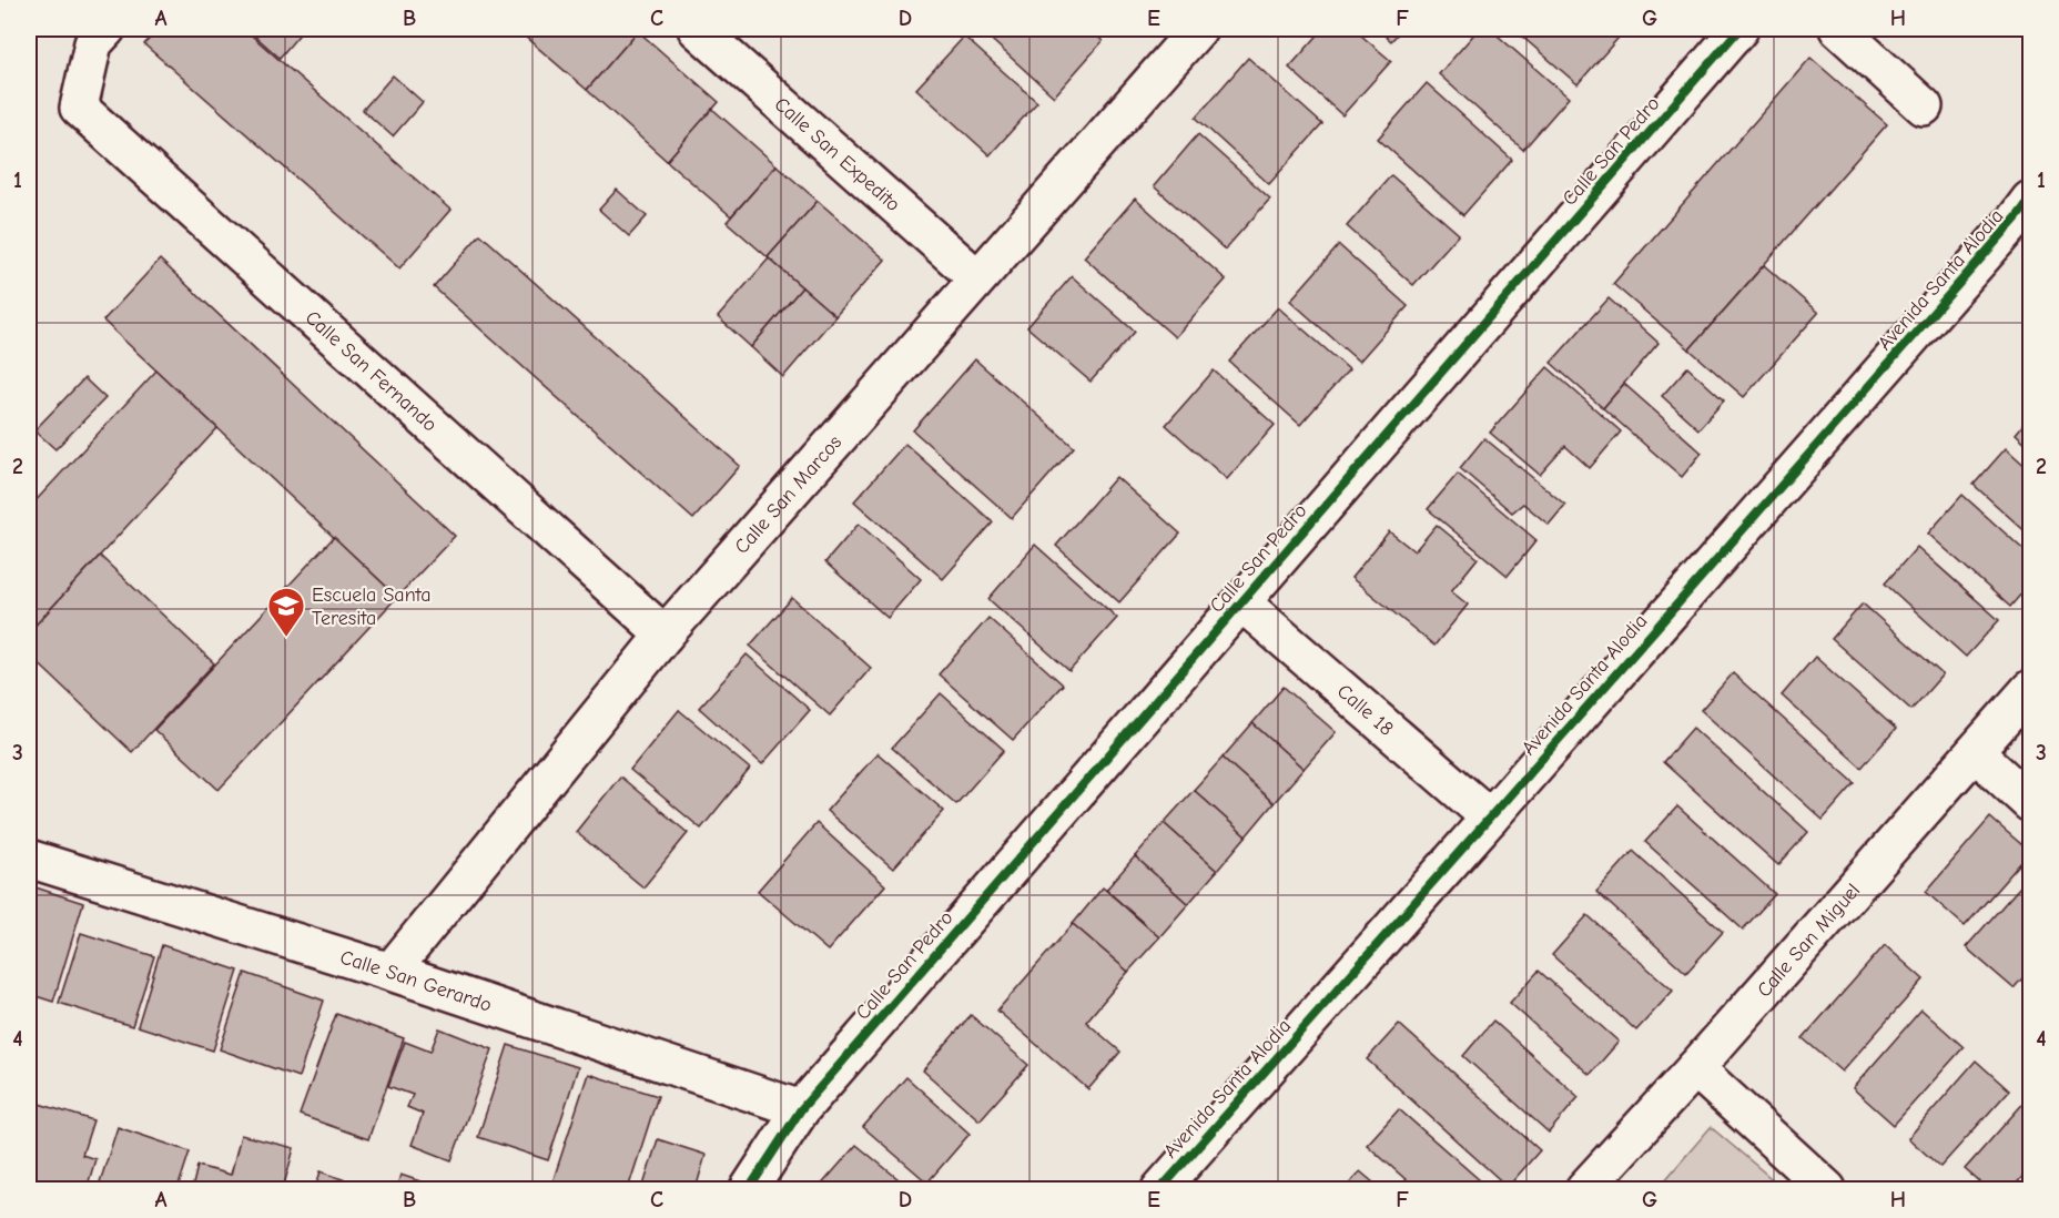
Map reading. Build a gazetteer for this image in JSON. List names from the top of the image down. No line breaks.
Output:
{"streets":{"street":["Calle San Pedro","Calle San Expedito","Avenida Santa Alodia","Calle San Fernando","Calle San Marcos","Calle 18","Calle San Miguel","Calle San Gerardo"]},"crossings":[["Calle San Pedro","Calle 18"],["Calle San Pedro","Calle San Gerardo"],["Calle San Expedito","Calle San Marcos"],["Avenida Santa Alodia","Calle 18"],["Calle San Fernando","Calle San Marcos"],["Calle San Marcos","Calle San Gerardo"]],"places":{"school or university":["Escuela Santa Teresita"]},"grid":{"columns":["A","B","C","D","E","F","G","H"],"rows":["1","2","3","4"]}}
